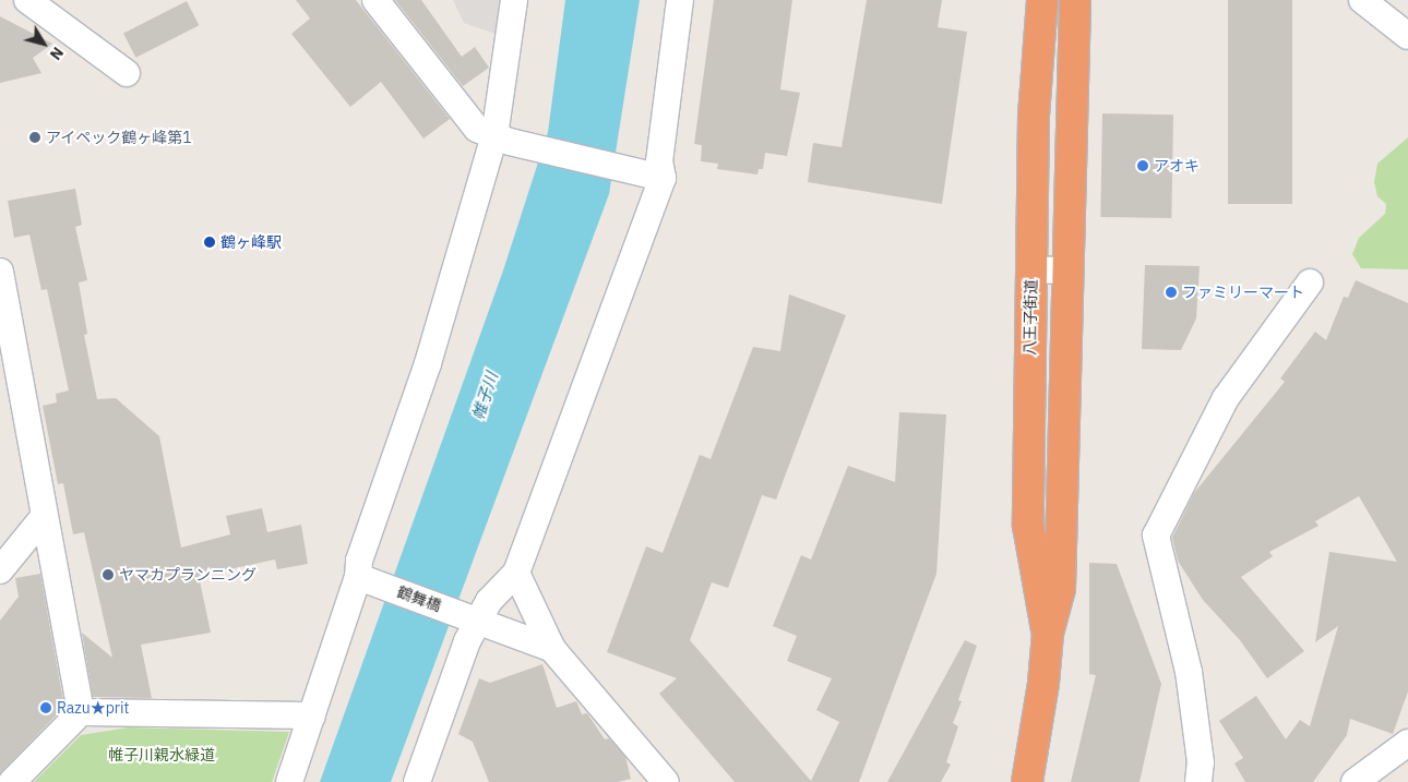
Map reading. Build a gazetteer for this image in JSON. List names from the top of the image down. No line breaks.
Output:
{"streets":{"highway":["八王子街道"],"street":["鶴舞橋"]},"water":["帷子川"],"parks":["帷子川親水緑道"],"places":["アイペック鶴ヶ峰第1","アオキ","鶴ヶ峰駅","ファミリーマート","ヤマカプランニング","Razu★prit"],"north":"bottom right"}
